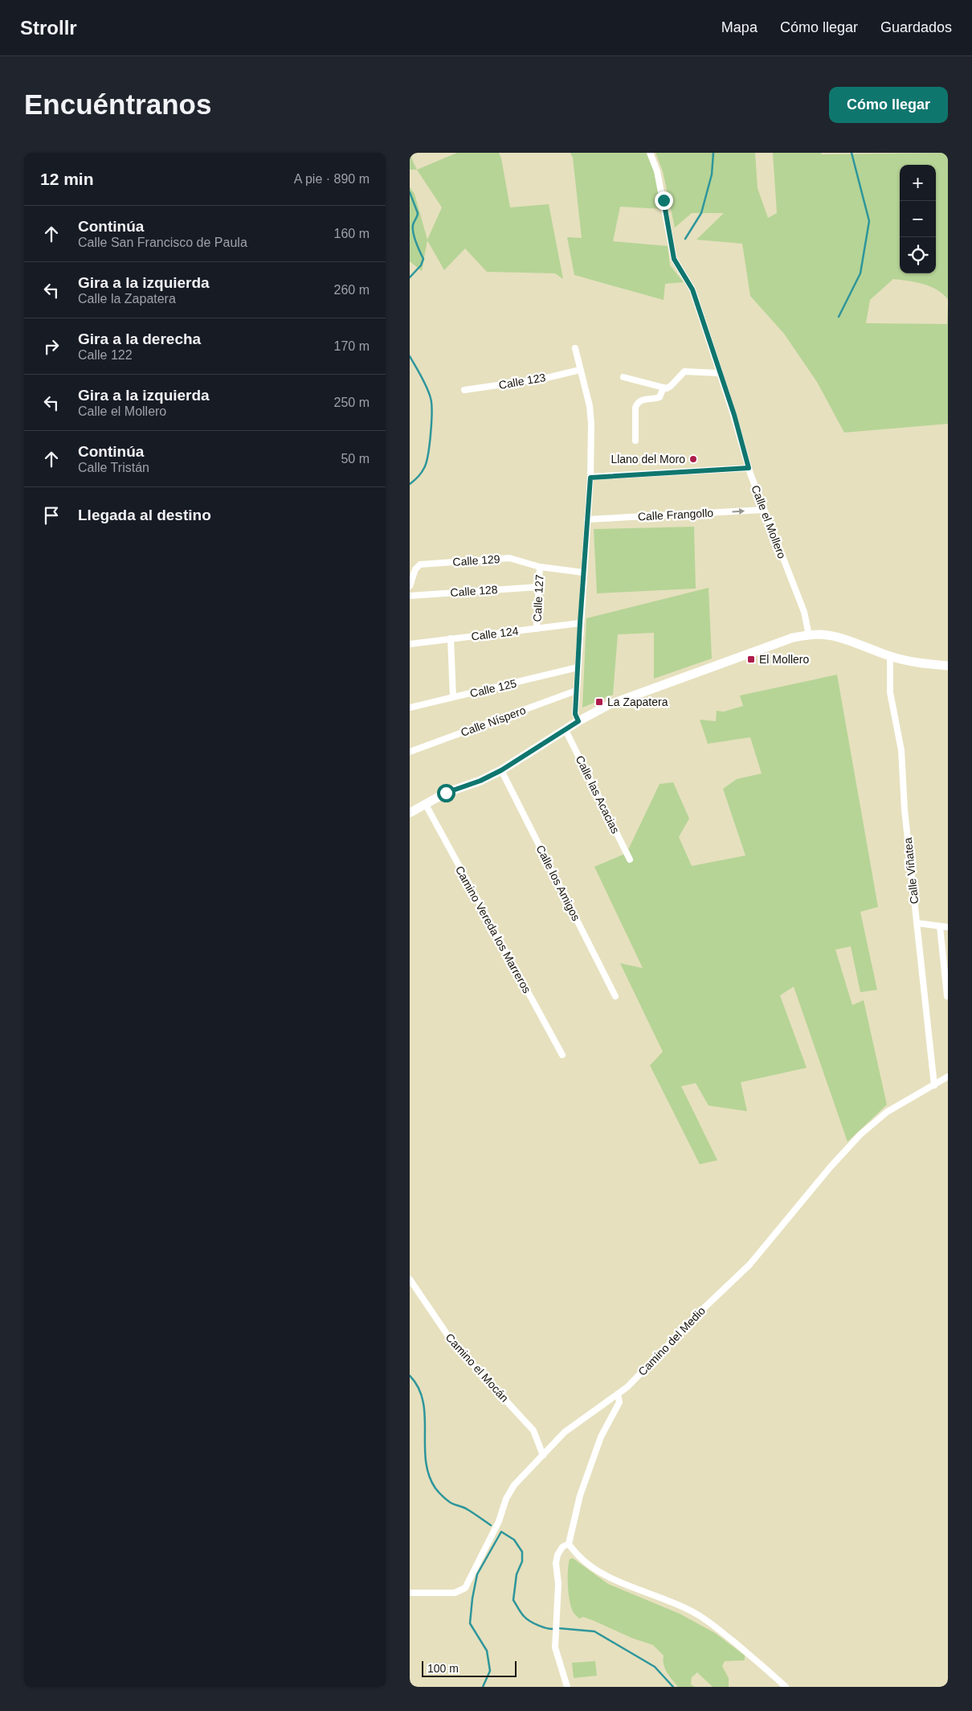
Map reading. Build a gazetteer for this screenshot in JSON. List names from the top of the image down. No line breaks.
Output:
{"streets":{"street":["Calle 123","Calle Frangollo","Calle el Mollero","Calle 129","Calle 128","Calle 127","Calle 124","Calle 125","Calle Níspero","Calle las Acacias","Calle Viñatea","Calle los Amigos","Camino Vereda los Marreros","Camino del Medio","Camino el Mocán"]},"crossings":[["Calle Frangollo","Calle el Mollero"],["Calle 129","Calle 127"],["Calle 128","Calle 127"],["Calle 127","Calle 124"],["Calle Viñatea","Camino del Medio"],["Camino del Medio","Camino el Mocán"]],"places":{"other":["Llano del Moro"],"transit":["El Mollero","La Zapatera"]},"scale_bar":"100 m","page":{"header":"Strollr","nav":["Mapa","Cómo llegar","Guardados"],"buttons":"Cómo llegar","title":"Encuéntranos","heading":["12 min","A pie · 890 m"],"map_buttons":["+","−"],"list":[["Continúa","Calle San Francisco de Paula","160 m"],["Gira a la izquierda","Calle la Zapatera","260 m"],["Gira a la derecha","Calle 122","170 m"],["Gira a la izquierda","Calle el Mollero","250 m"],["Continúa","Calle Tristán","50 m"],"Llegada al destino"],"scale":"100 m"}}
